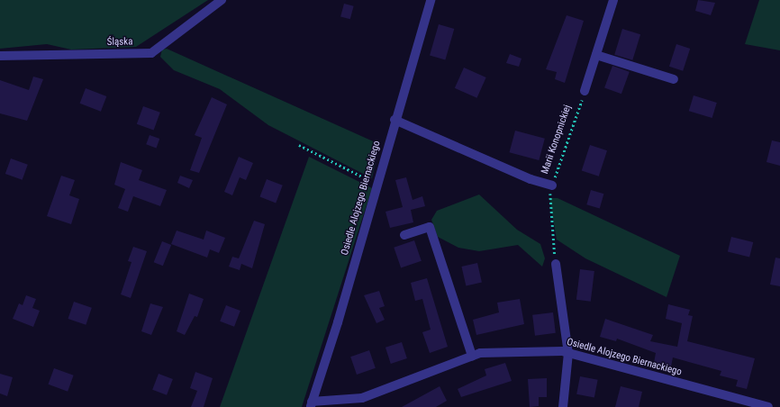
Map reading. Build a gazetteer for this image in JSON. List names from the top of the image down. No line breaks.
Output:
{"streets":{"street":["Śląska","Marii Konopnickiej","Osiedle Alojzego Biernackiego"]},"crossings":[["Marii Konopnickiej","Osiedle Alojzego Biernackiego"]]}
